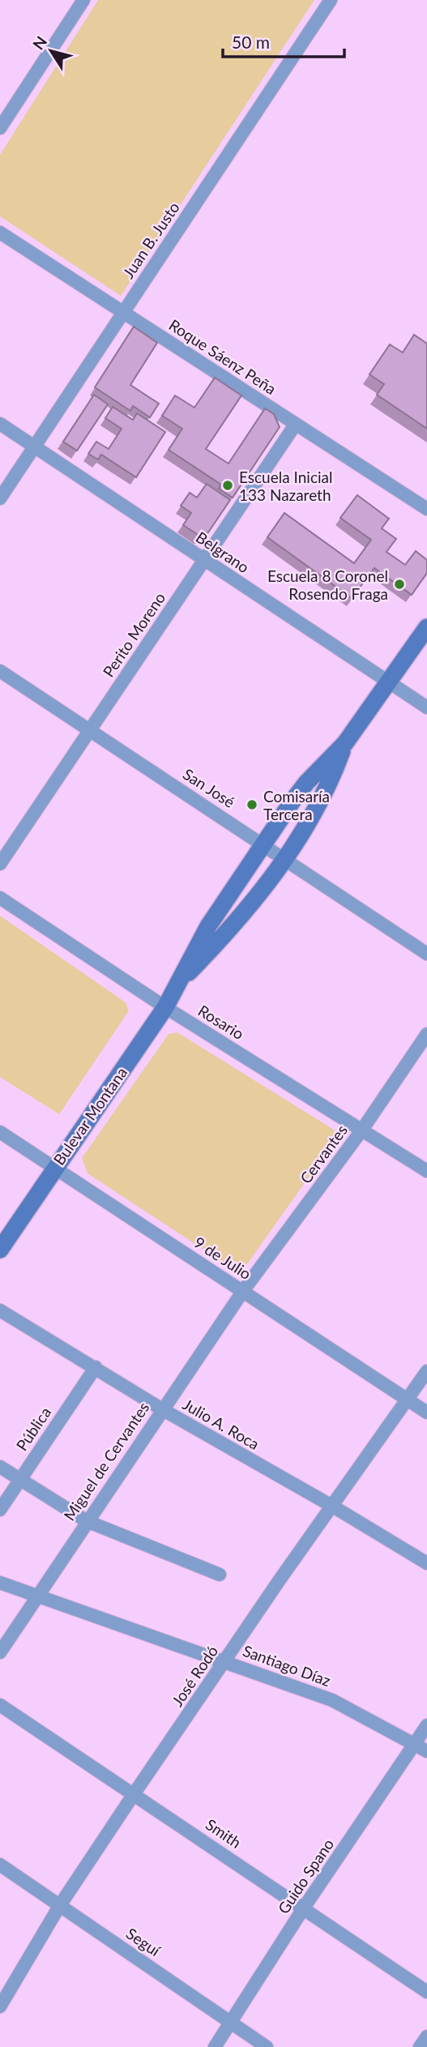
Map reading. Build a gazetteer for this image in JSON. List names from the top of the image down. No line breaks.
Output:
{"streets":{"main road":["Bulevar Montana"],"street":["Juan B. Justo","Roque Sáenz Peña","Belgrano","Perito Moreno","San José","Rosario","Cervantes","9 de Julio","Julio A. Roca","Pública","Miguel de Cervantes","Santiago Díaz","José Rodó","Smith","Guido Spano","Seguí"]},"crossings":[["Juan B. Justo","Roque Sáenz Peña"],["Juan B. Justo","Belgrano"],["Roque Sáenz Peña","Perito Moreno"],["Belgrano","Perito Moreno"],["Belgrano","Bulevar Montana"],["Perito Moreno","San José"],["San José","Bulevar Montana"],["Rosario","Bulevar Montana"],["Rosario","Cervantes"],["Bulevar Montana","9 de Julio"],["Cervantes","9 de Julio"],["Cervantes","Miguel de Cervantes"],["9 de Julio","Miguel de Cervantes"],["9 de Julio","José Rodó"],["Julio A. Roca","Pública"],["Julio A. Roca","Miguel de Cervantes"],["Julio A. Roca","José Rodó"],["Miguel de Cervantes","Santiago Díaz"],["Santiago Díaz","José Rodó"],["Santiago Díaz","Guido Spano"],["José Rodó","Smith"],["José Rodó","Seguí"],["Smith","Guido Spano"],["Guido Spano","Seguí"]],"places":["Escuela Inicial 133 Nazareth","Escuela 8 Coronel Rosendo Fraga","Comisaría Tercera"],"scale_bar":"50 m","north":"top left"}
